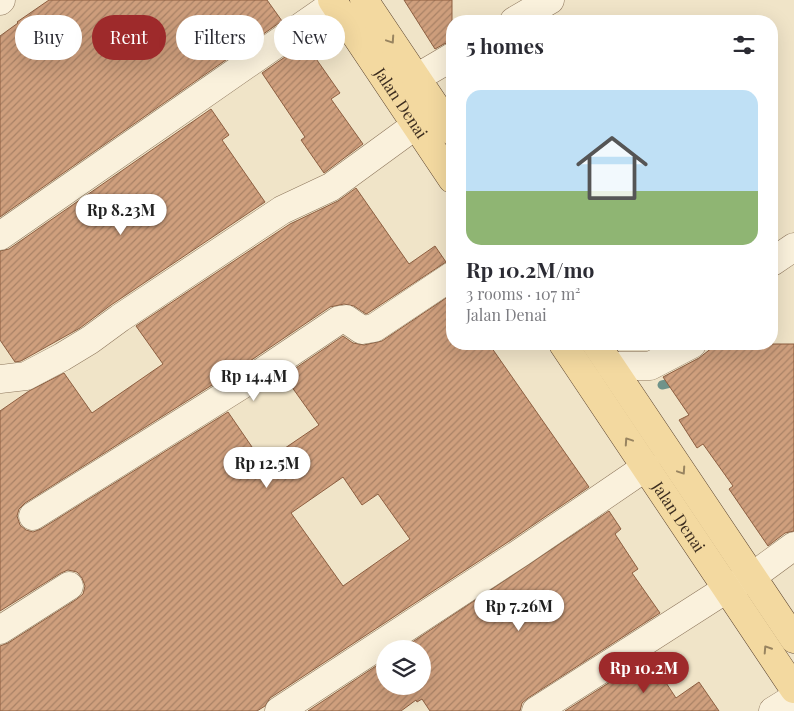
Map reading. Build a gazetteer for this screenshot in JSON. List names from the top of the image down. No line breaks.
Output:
{"streets":{"main road":["Jalan Denai"]},"page":{"chip":["Buy","Rent","Filters","New"],"heading":"5 homes","list":[{"name":"Rp 10.2M/mo","note":"3 rooms · 107 m² · Jalan Denai"}],"price":["Rp 8.23M","Rp 14.4M","Rp 12.5M","Rp 7.26M","Rp 10.2M"]}}
